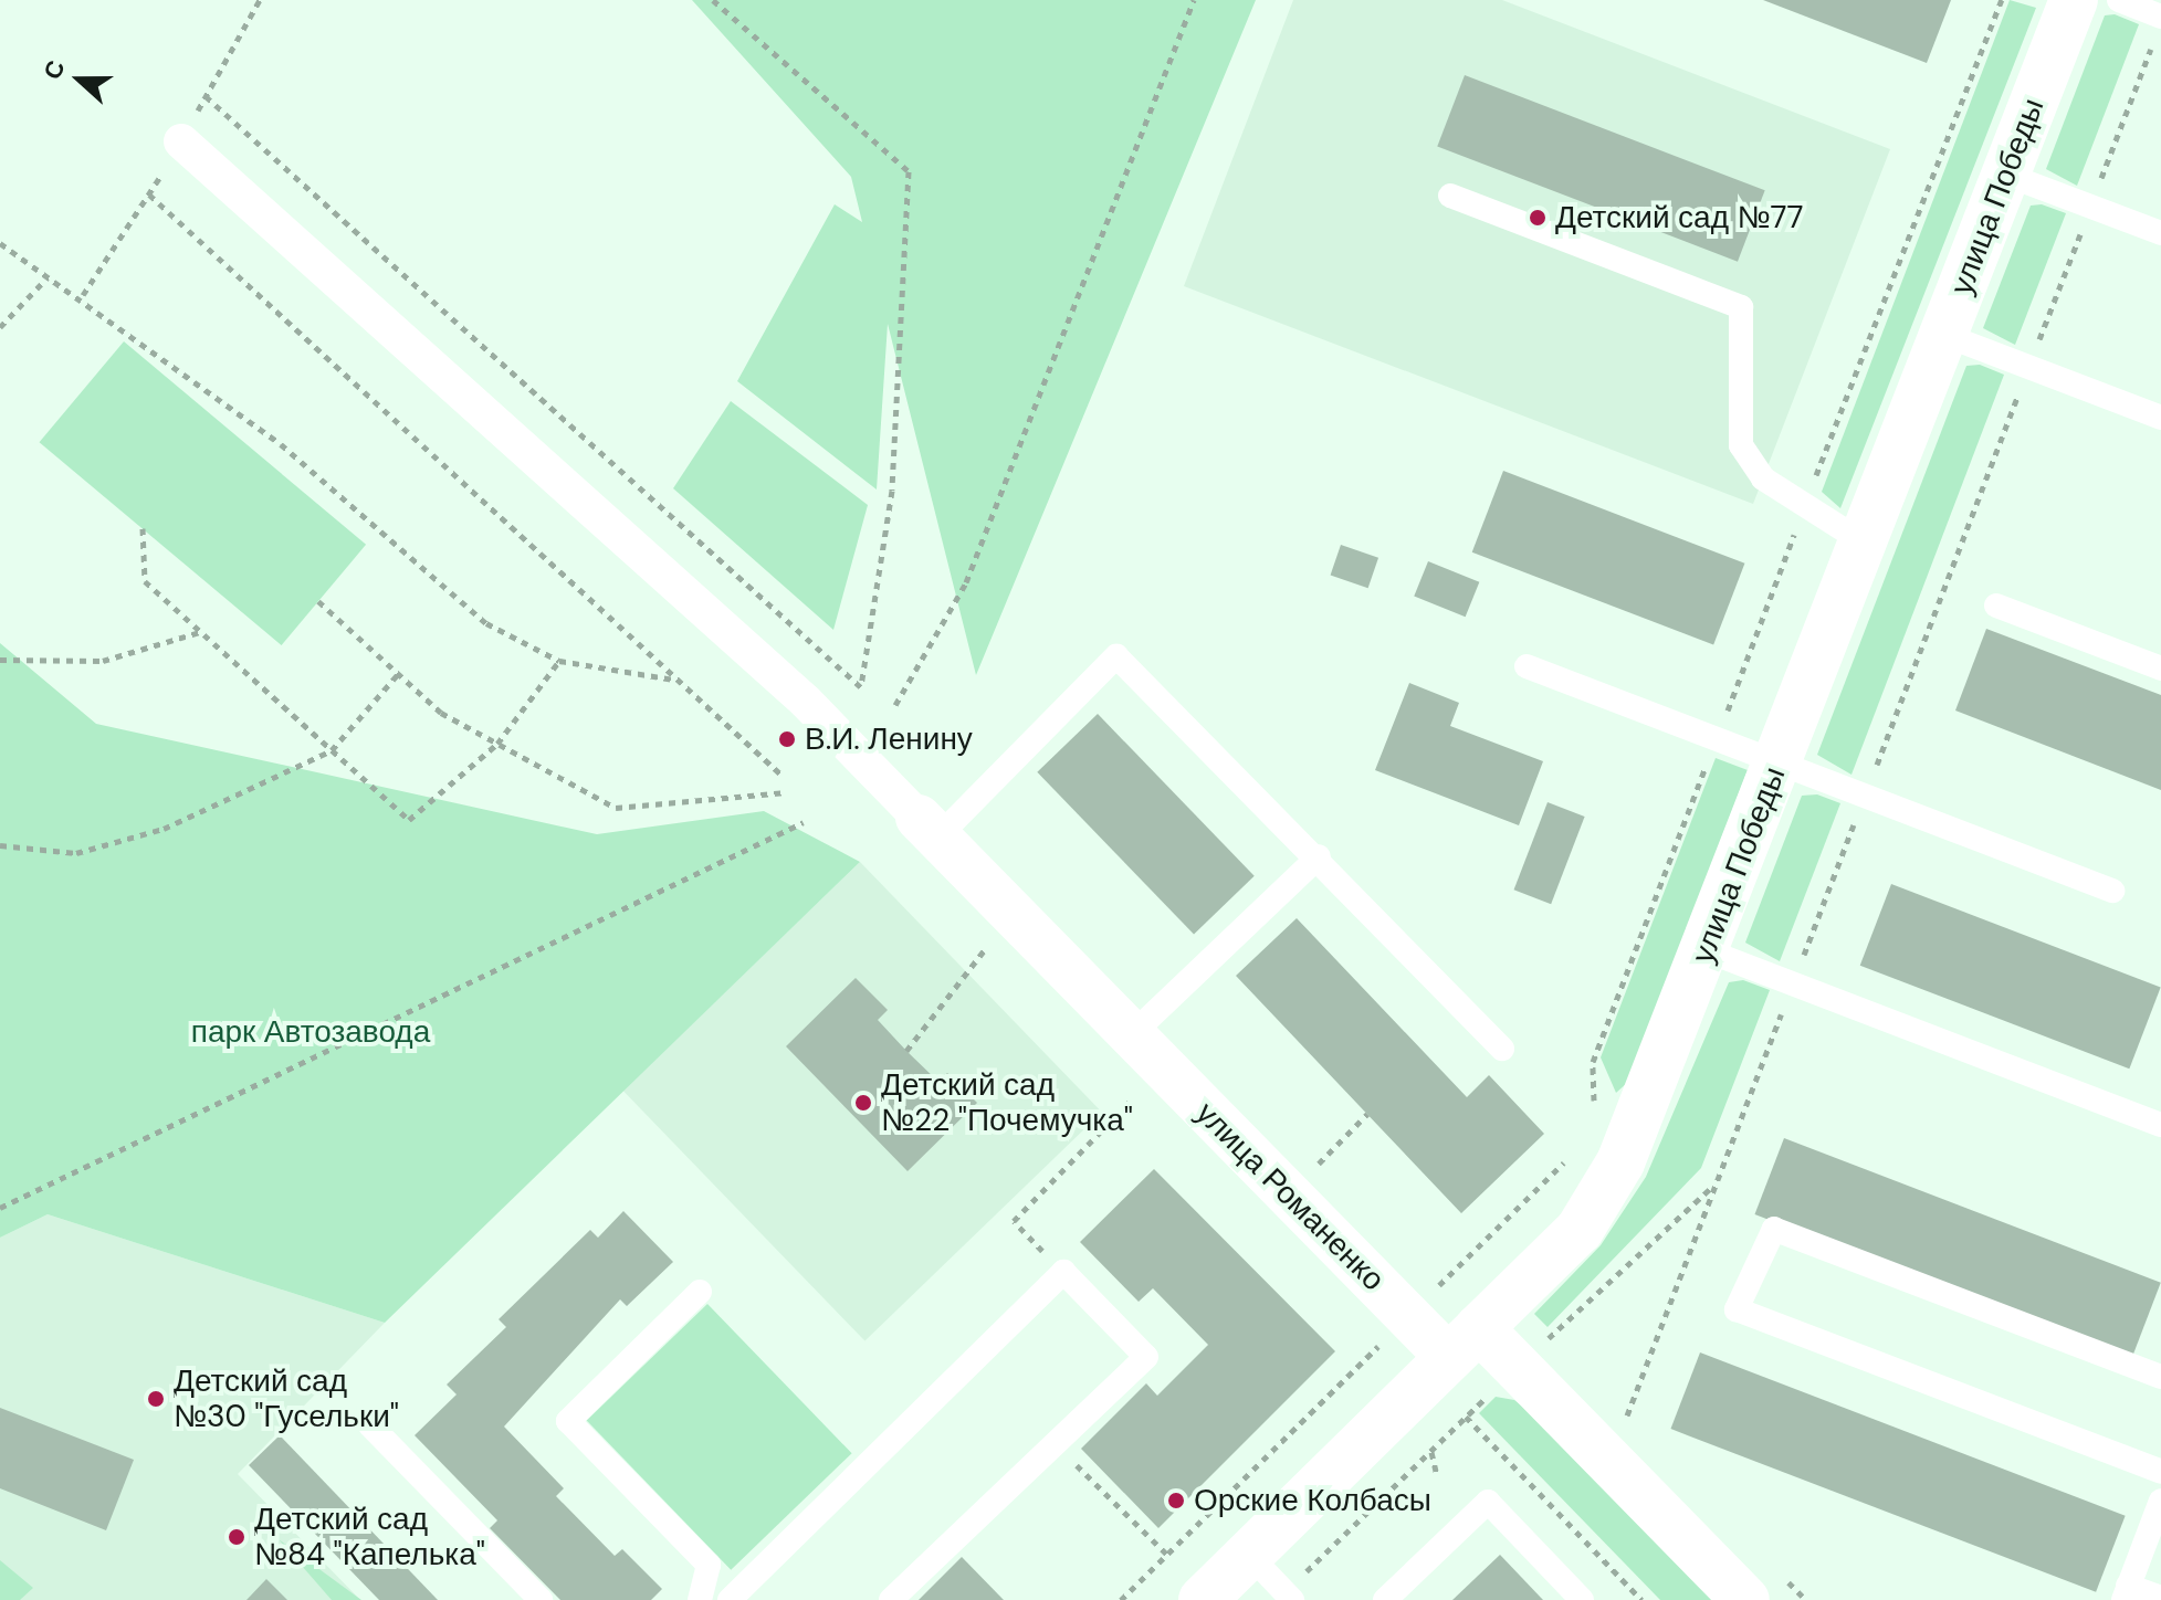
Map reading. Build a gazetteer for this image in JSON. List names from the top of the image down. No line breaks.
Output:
{"streets":{"street":["улица Победы","улица Романенко"]},"crossings":[["улица Победы","улица Романенко"]],"parks":["парк Автозавода"],"places":["Детский сад №77","В.И. Ленину","Детский сад №22 \"Почемучка\"","Детский сад №30 \"Гусельки\"","Орские Колбасы","Детский сад №84 \"Капелька\""],"north":"left"}
